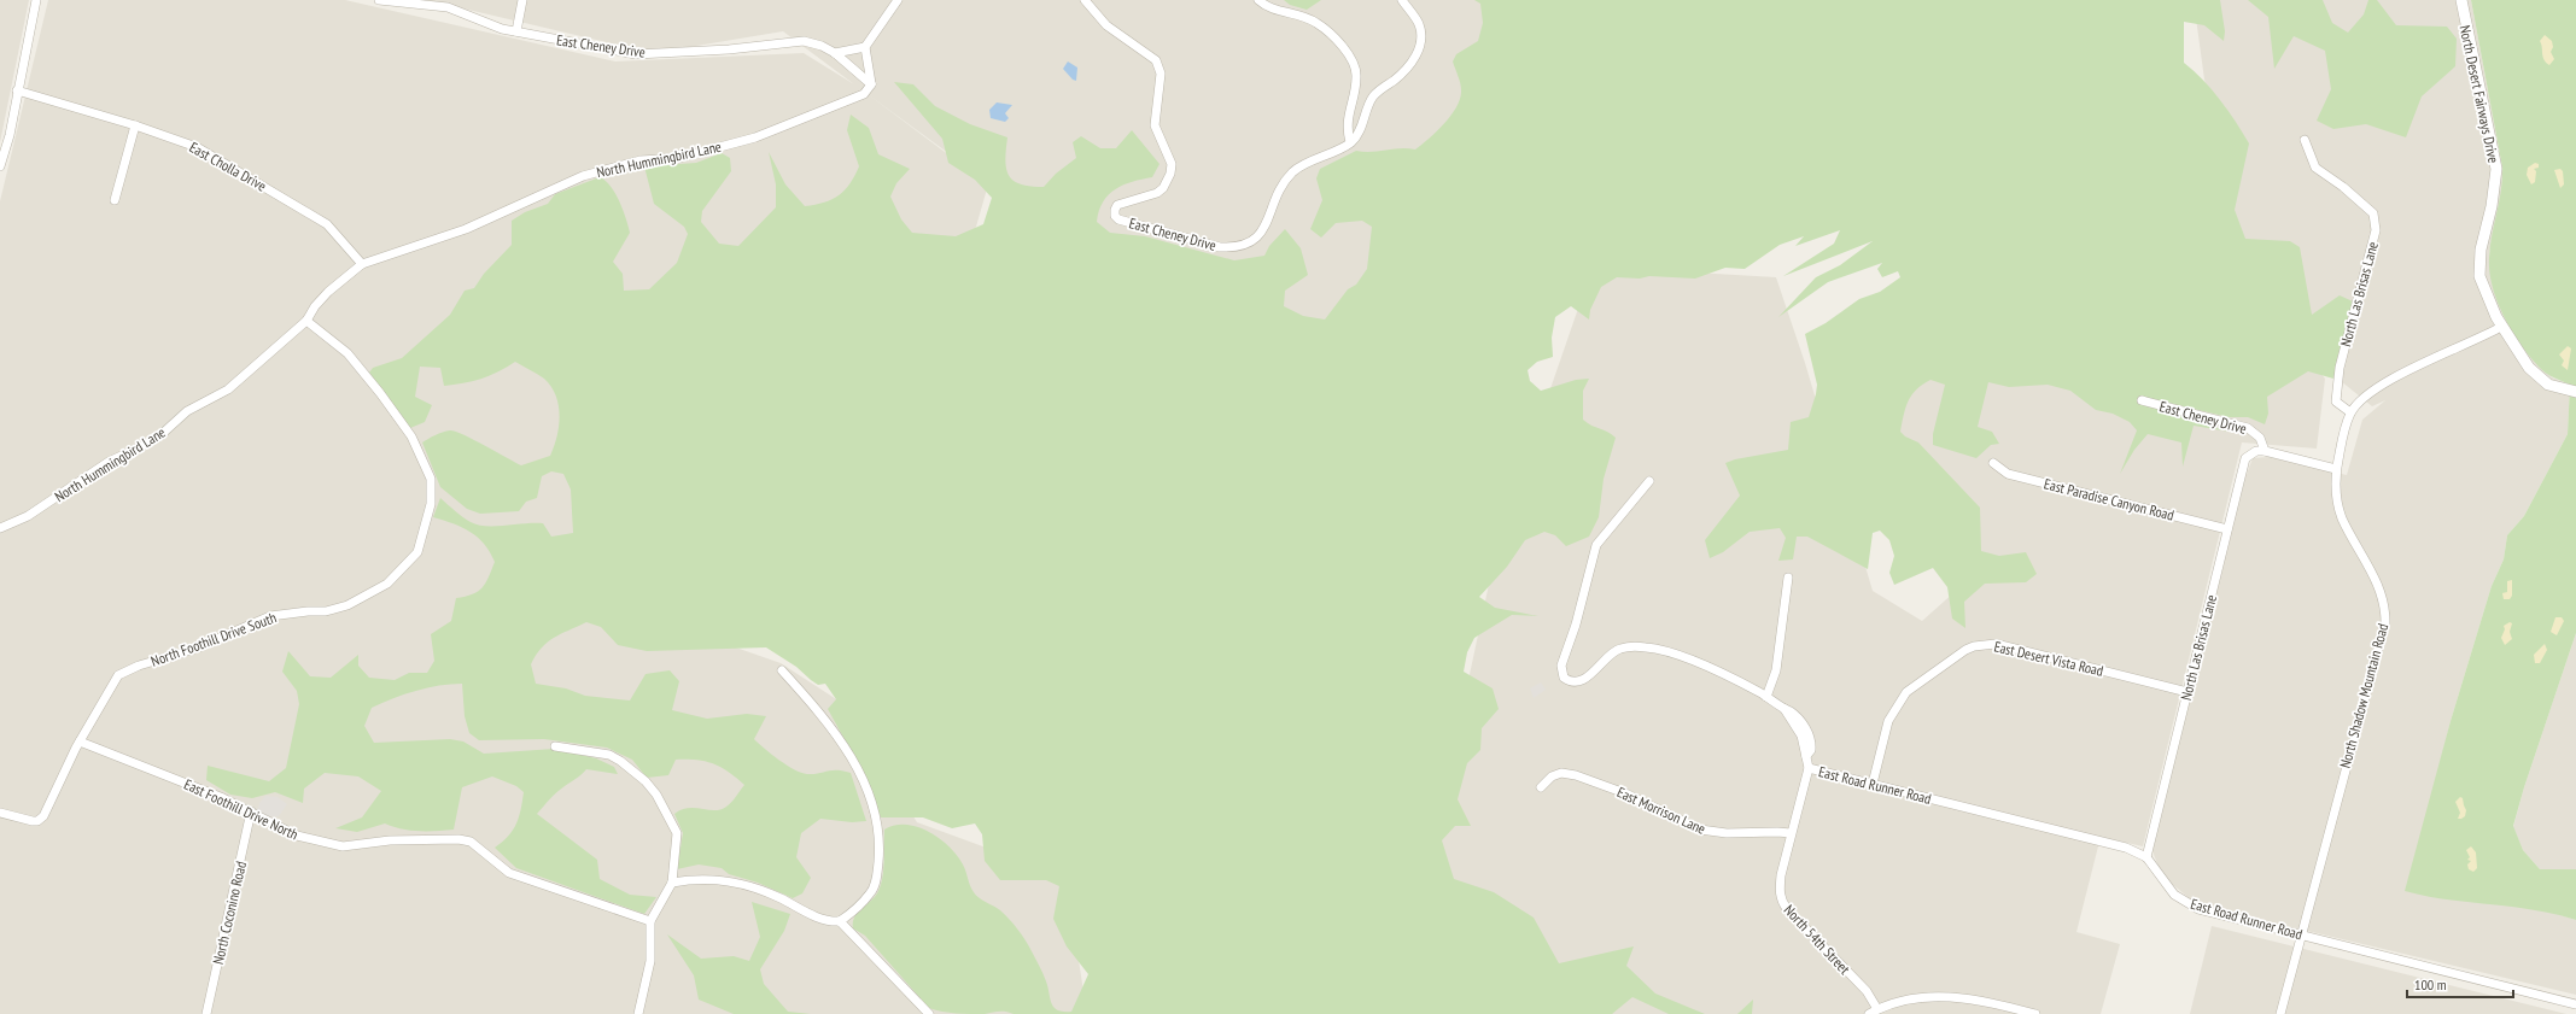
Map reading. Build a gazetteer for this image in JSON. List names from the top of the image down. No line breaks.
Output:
{"streets":{"street":["East Cheney Drive","North Desert Fairways Drive","North Hummingbird Lane","East Cholla Drive","North Las Brisas Lane","East Paradise Canyon Road","North Foothill Drive South","East Desert Vista Road","North Shadow Mountain Road","East Road Runner Road","East Foothill Drive North","East Morrison Lane","North Coconino Road","North 54th Street"]},"crossings":[["East Cheney Drive","North Hummingbird Lane"],["East Cheney Drive","North Las Brisas Lane"],["North Hummingbird Lane","East Cholla Drive"],["North Hummingbird Lane","North Foothill Drive South"],["North Las Brisas Lane","East Paradise Canyon Road"],["North Las Brisas Lane","East Desert Vista Road"],["North Las Brisas Lane","North Shadow Mountain Road"],["North Las Brisas Lane","East Road Runner Road"],["North Foothill Drive South","East Foothill Drive North"],["East Desert Vista Road","East Road Runner Road"],["North Shadow Mountain Road","East Road Runner Road"],["East Road Runner Road","North 54th Street"],["East Foothill Drive North","North Coconino Road"],["East Morrison Lane","North 54th Street"]],"scale_bar":"100 m"}
